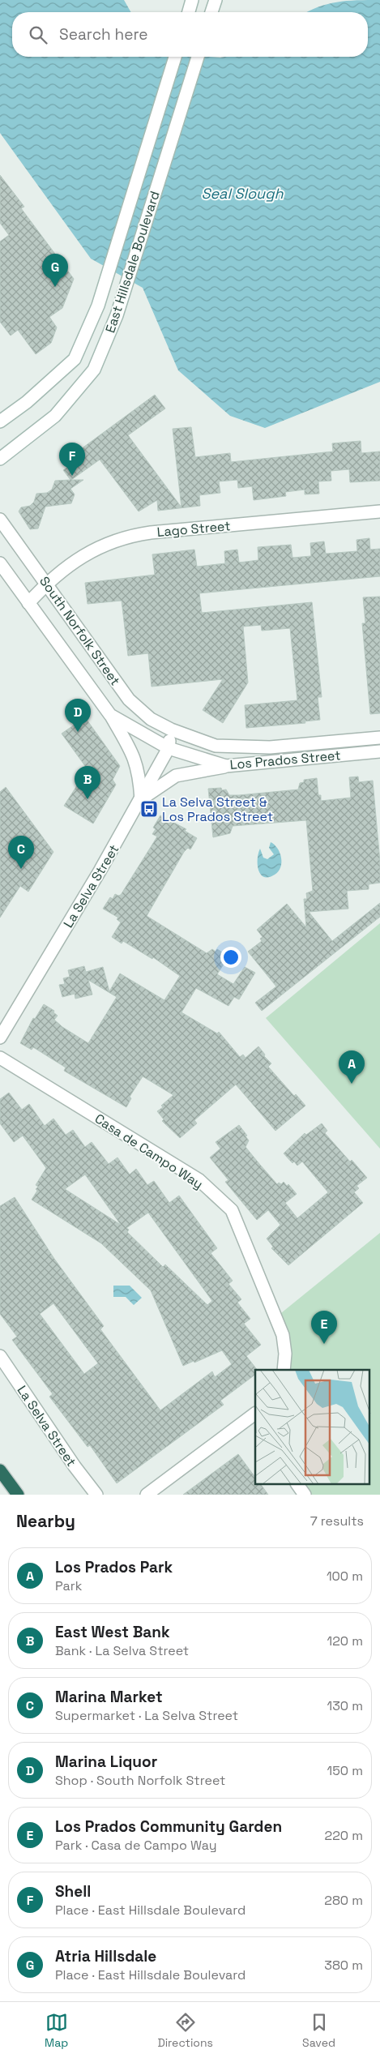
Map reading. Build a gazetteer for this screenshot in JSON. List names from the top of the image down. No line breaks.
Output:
{"streets":{"street":["East Hillsdale Boulevard","Lago Street","South Norfolk Street","Los Prados Street","La Selva Street","Casa de Campo Way"]},"crossings":[["Lago Street","South Norfolk Street"],["South Norfolk Street","Los Prados Street"],["South Norfolk Street","La Selva Street"],["Los Prados Street","La Selva Street"]],"water":["Seal Slough"],"places":{"bus stop":["La Selva Street & Los Prados Street"]},"page":{"search":"Search here","pins":["G","F","D","B","C","A","E"],"heading":["Nearby","7 results"],"list":[{"mark":"A","name":"Los Prados Park","note":"Park","value":"100 m"},{"mark":"B","name":"East West Bank","note":"Bank · La Selva Street","value":"120 m"},{"mark":"C","name":"Marina Market","note":"Supermarket · La Selva Street","value":"130 m"},{"mark":"D","name":"Marina Liquor","note":"Shop · South Norfolk Street","value":"150 m"},{"mark":"E","name":"Los Prados Community Garden","note":"Park · Casa de Campo Way","value":"220 m"},{"mark":"F","name":"Shell","note":"Place · East Hillsdale Boulevard","value":"280 m"},{"mark":"G","name":"Atria Hillsdale","note":"Place · East Hillsdale Boulevard","value":"380 m"}],"nav":["Map","Directions","Saved"]}}
